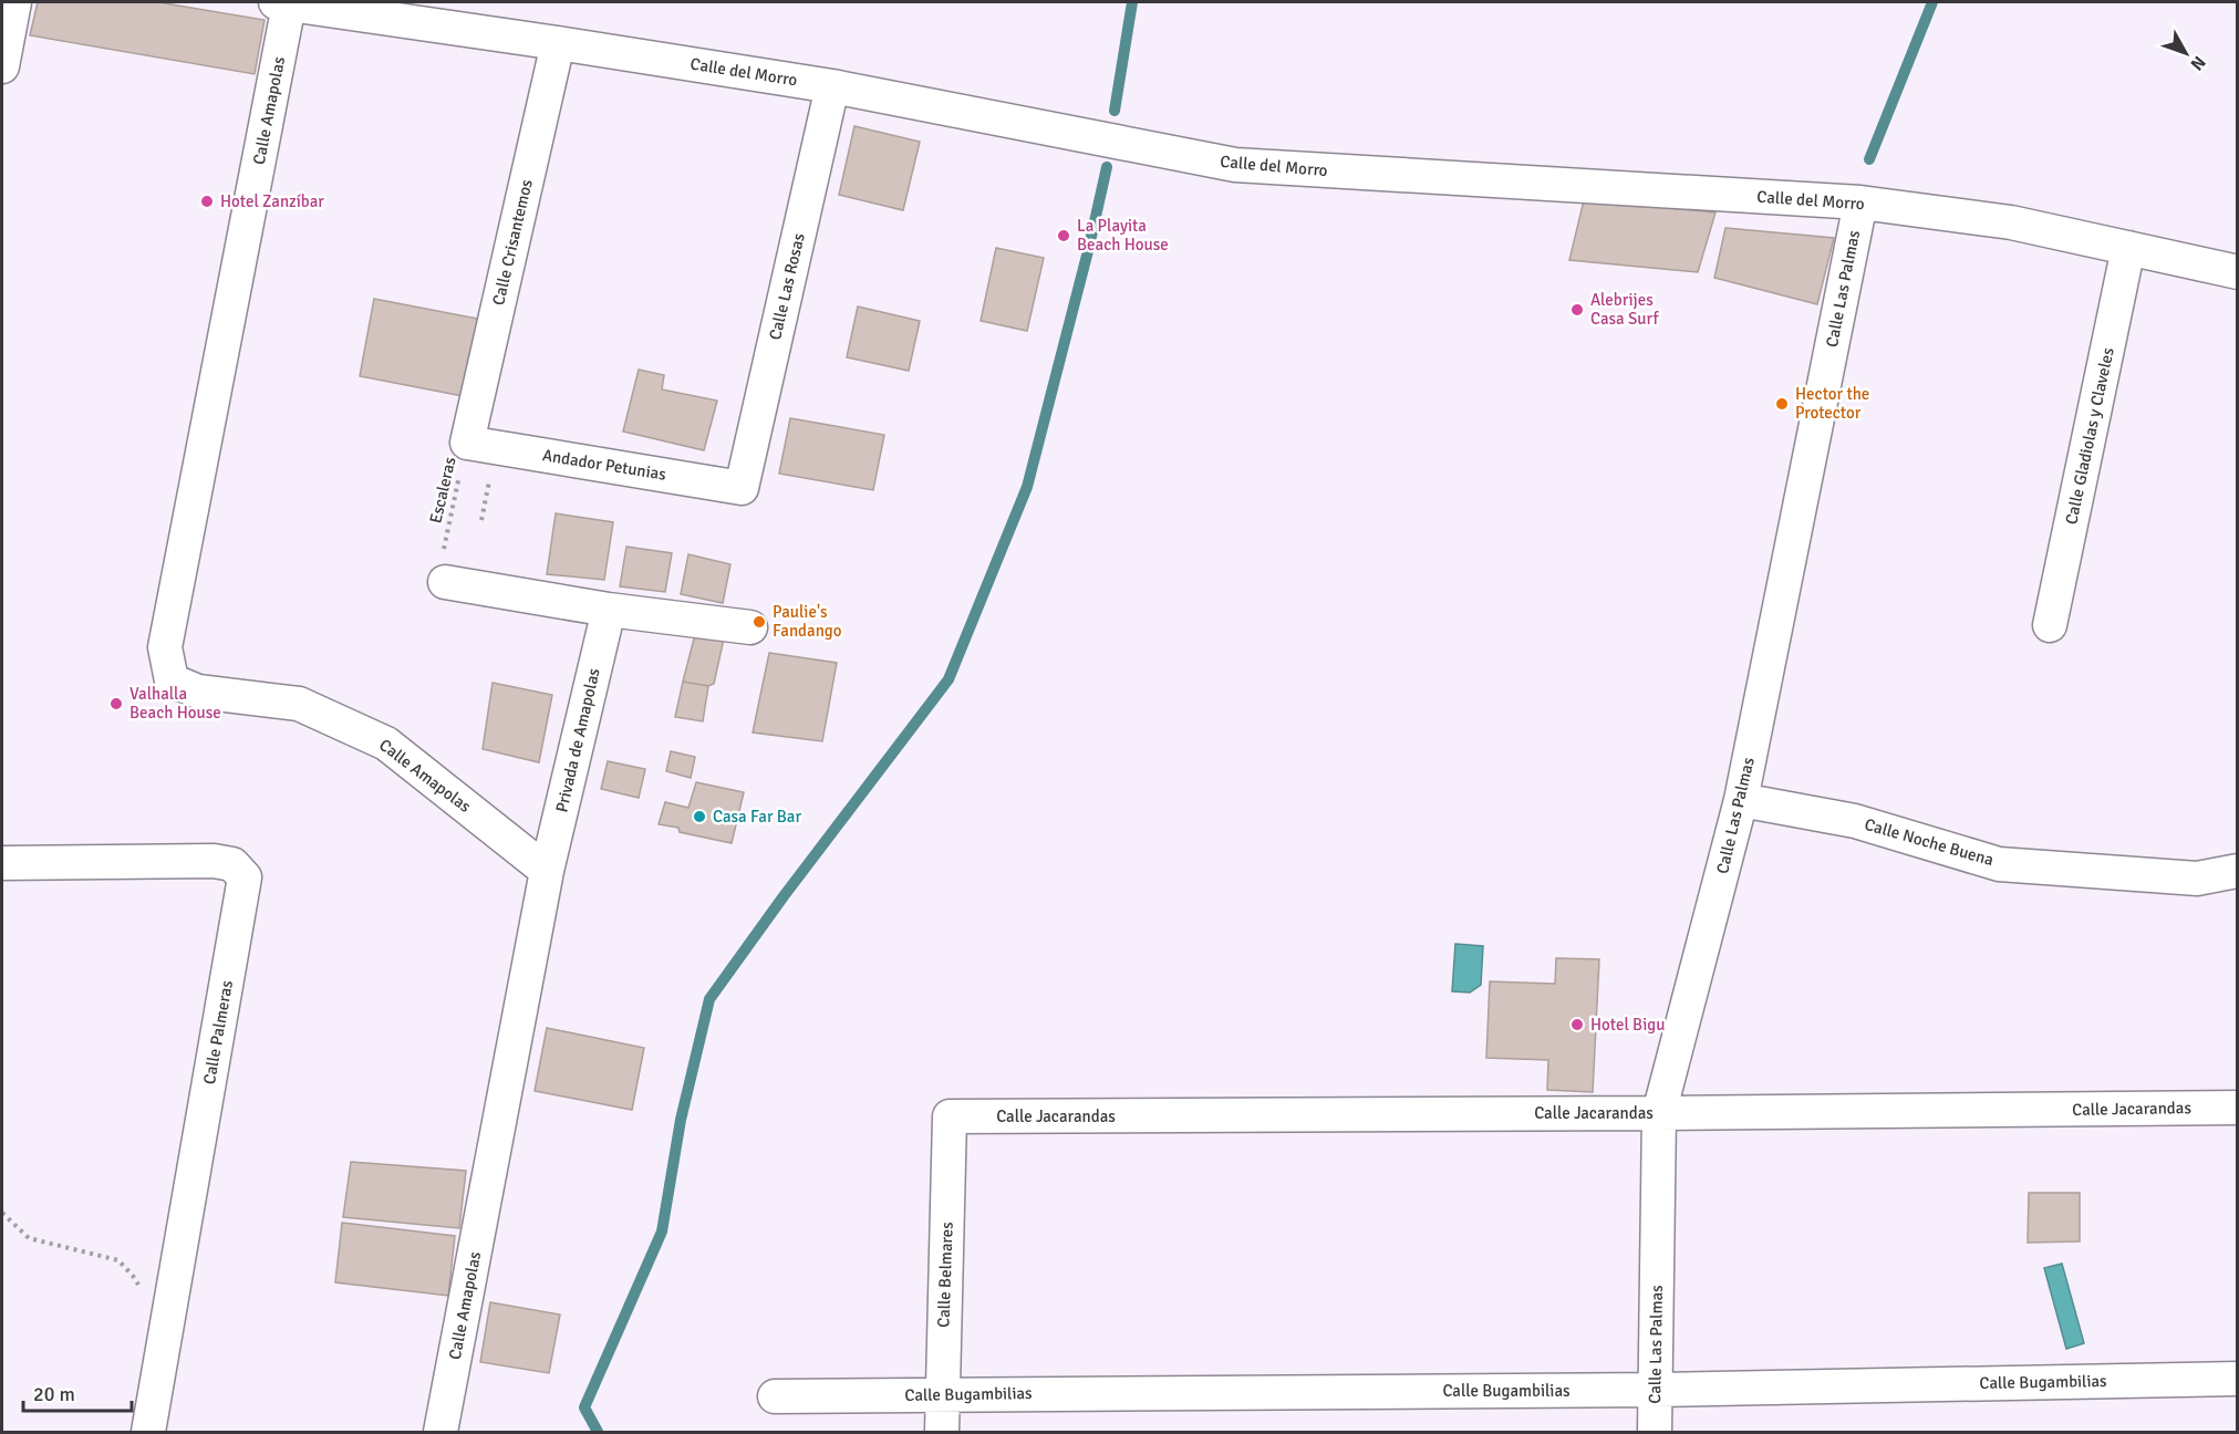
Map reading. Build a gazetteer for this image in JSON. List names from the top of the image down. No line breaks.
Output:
{"streets":{"street":["Calle del Morro","Calle Amapolas","Calle Crisantemos","Calle Las Rosas","Calle Las Palmas","Calle Gladiolas y Claveles","Andador Petunias","Privada de Amapolas","Calle Noche Buena","Calle Palmeras","Calle Jacarandas","Calle Belmares","Calle Bugambilias"],"path":["Escaleras"]},"crossings":[["Calle del Morro","Calle Amapolas"],["Calle del Morro","Calle Crisantemos"],["Calle del Morro","Calle Las Rosas"],["Calle del Morro","Calle Las Palmas"],["Calle del Morro","Calle Gladiolas y Claveles"],["Calle Amapolas","Privada de Amapolas"],["Calle Crisantemos","Andador Petunias"],["Calle Crisantemos","Escaleras"],["Calle Las Rosas","Andador Petunias"],["Calle Las Palmas","Calle Noche Buena"],["Calle Las Palmas","Calle Jacarandas"],["Calle Las Palmas","Calle Bugambilias"],["Andador Petunias","Escaleras"],["Calle Jacarandas","Calle Belmares"],["Calle Belmares","Calle Bugambilias"]],"places":["Hotel Zanzíbar","La Playita Beach House","Alebrijes Casa Surf","Hector the Protector","Paulie's Fandango","Valhalla Beach House","Casa Far Bar","Hotel Bigu"],"scale_bar":"20 m","north":"bottom right"}
